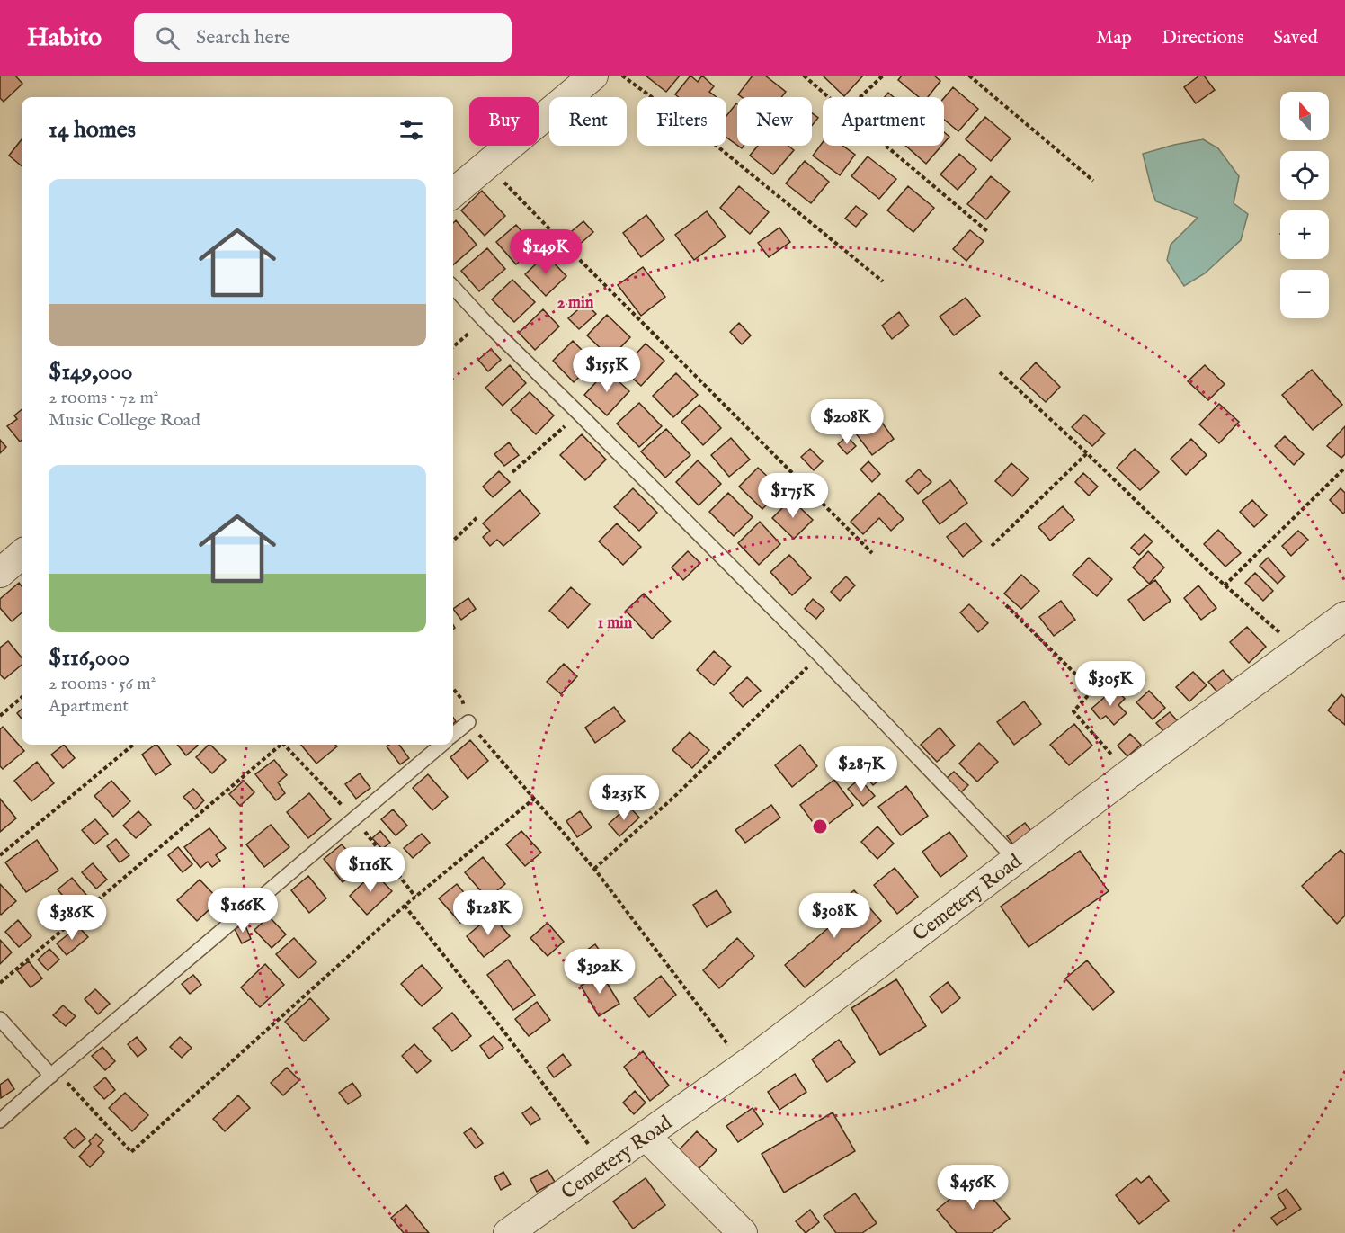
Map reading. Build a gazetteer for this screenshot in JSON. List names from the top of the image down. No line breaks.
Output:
{"streets":{"street":["Cemetery Road"]},"north":"top","page":{"header":"Habito","search":"Search here","nav":["Map","Directions","Saved"],"map_buttons":["+","−"],"chip":["Buy","Rent","Filters","New","Apartment"],"heading":"14 homes","list":[{"name":"$149,000","note":"2 rooms · 72 m² · Music College Road"},{"name":"$116,000","note":"2 rooms · 56 m² · Apartment"}],"price":["$149K","$155K","$208K","$175K","$305K","$287K","$235K","$116K","$166K","$128K","$308K","$386K","$392K","$456K"]},"rings":["2 min","1 min"]}
